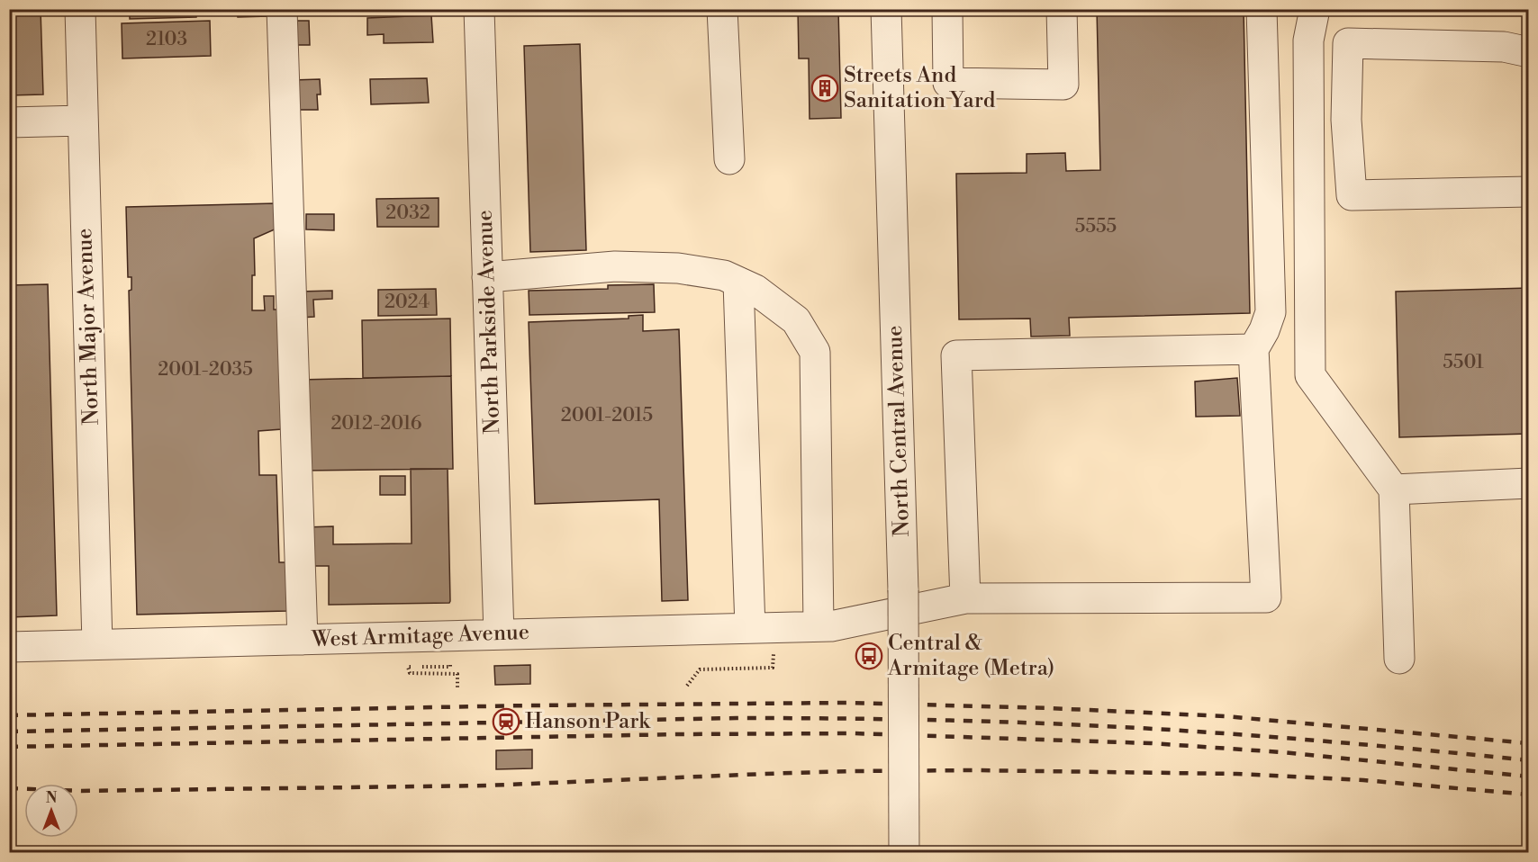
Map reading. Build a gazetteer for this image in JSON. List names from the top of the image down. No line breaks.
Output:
{"streets":{"street":["North Parkside Avenue","North Major Avenue","North Central Avenue","West Armitage Avenue"]},"crossings":[["North Parkside Avenue","West Armitage Avenue"],["North Major Avenue","West Armitage Avenue"]],"places":{"building":["Streets And Sanitation Yard"],"bus stop":["Central & Armitage (Metra)"],"station":["Hanson Park"]},"house_numbers":["2103","2032","5555","2024","5501","2001-2035","2001-2015","2012-2016"],"north":"top"}
